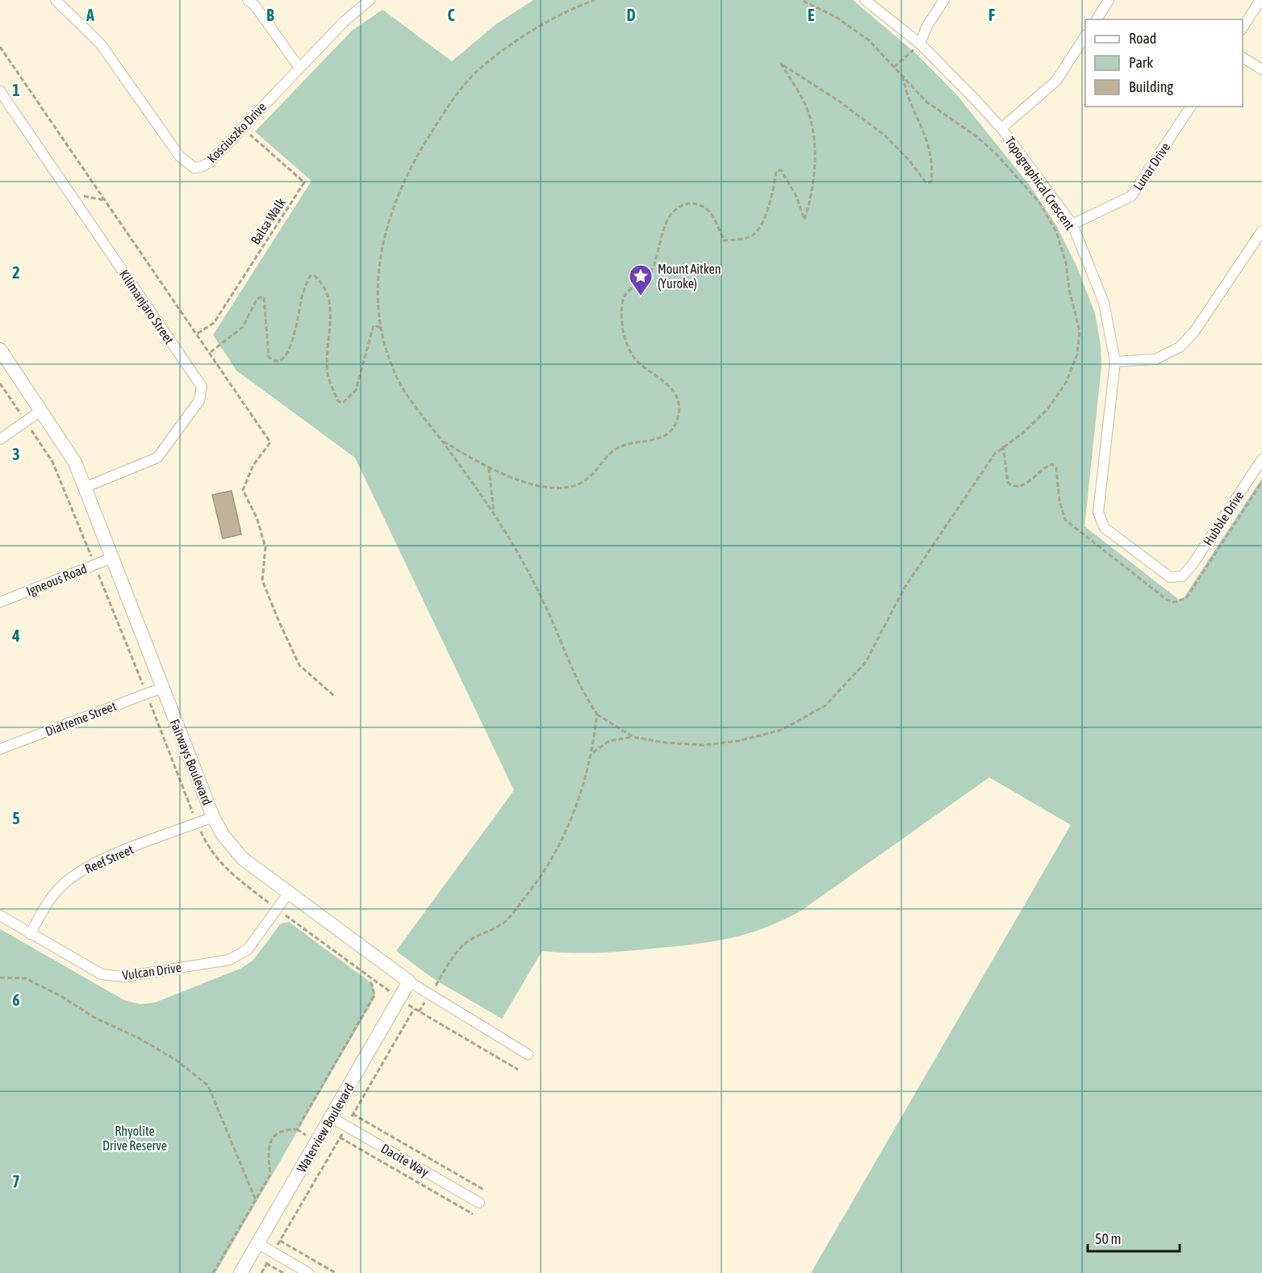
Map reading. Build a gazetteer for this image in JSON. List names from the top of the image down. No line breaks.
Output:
{"streets":{"street":["Kosciuszko Drive","Lunar Drive","Topographical Crescent","Kilimanjaro Street","Hubble Drive","Igneous Road","Diatreme Street","Fairways Boulevard","Reef Street","Vulcan Drive","Waterview Boulevard","Dacite Way"],"path":["Balsa Walk"]},"crossings":[["Kosciuszko Drive","Balsa Walk"],["Lunar Drive","Topographical Crescent"],["Topographical Crescent","Hubble Drive"],["Kilimanjaro Street","Fairways Boulevard"],["Igneous Road","Fairways Boulevard"],["Diatreme Street","Fairways Boulevard"],["Fairways Boulevard","Reef Street"],["Fairways Boulevard","Vulcan Drive"],["Fairways Boulevard","Waterview Boulevard"],["Reef Street","Vulcan Drive"],["Waterview Boulevard","Dacite Way"]],"parks":["Rhyolite Drive Reserve"],"places":{"place":["Mount Aitken (Yuroke)"]},"legend":["Road","Park","Building"],"scale_bar":"50 m","grid":{"columns":["A","B","C","D","E","F"],"rows":["1","2","3","4","5","6","7"]}}
